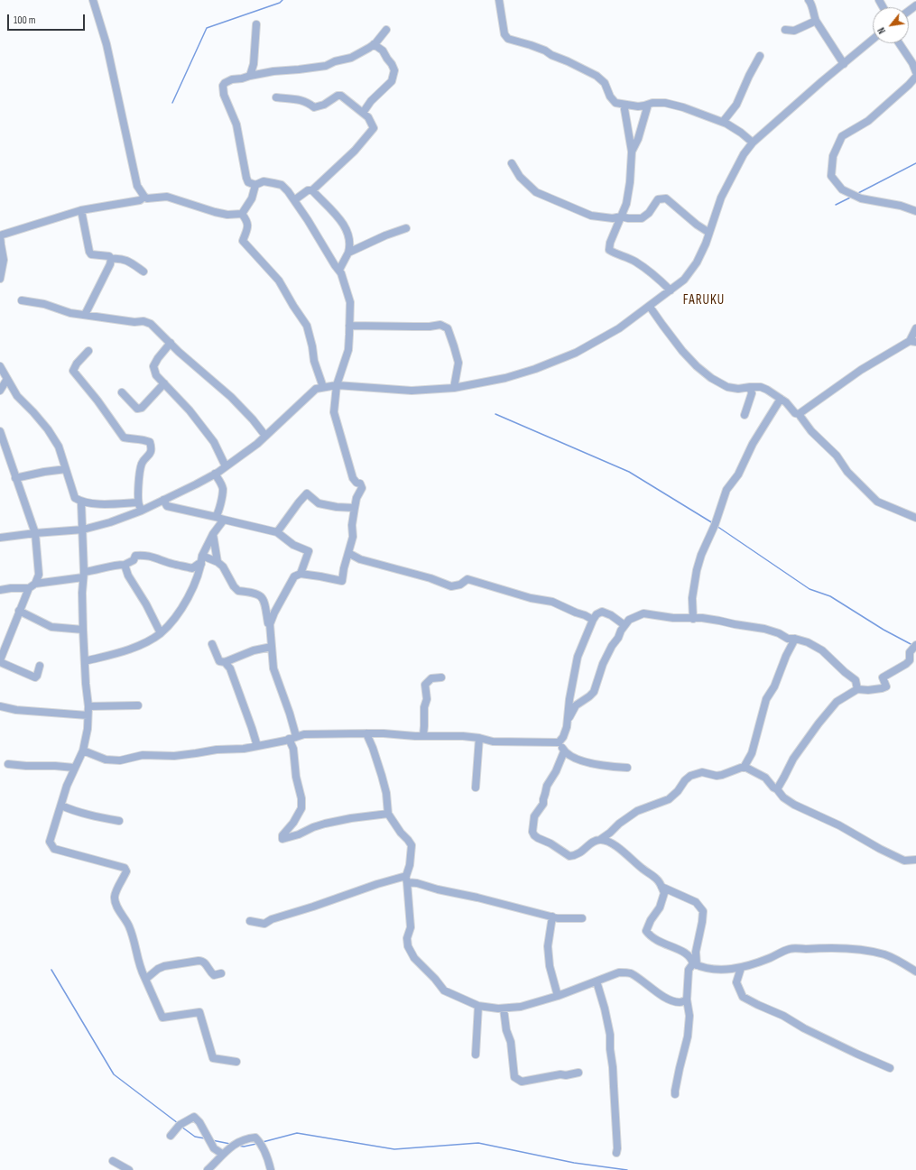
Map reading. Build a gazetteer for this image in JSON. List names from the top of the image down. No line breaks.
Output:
{"districts":["FARUKU"],"scale_bar":"100 m","north":"bottom left"}
